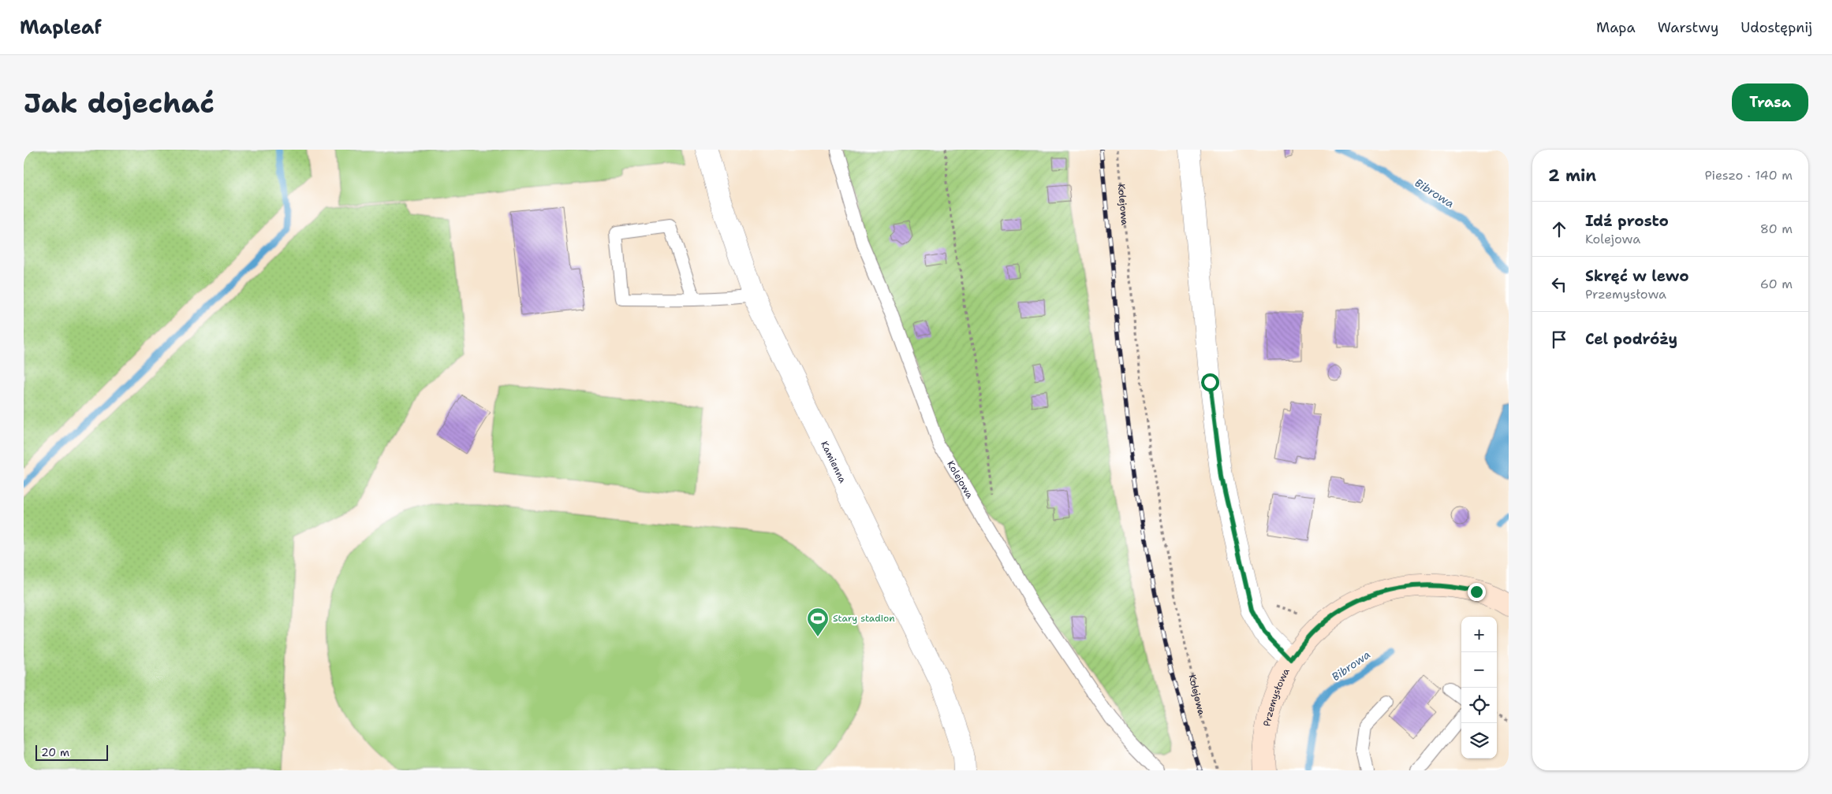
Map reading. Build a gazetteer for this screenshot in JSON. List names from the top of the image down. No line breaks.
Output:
{"streets":{"main road":["Przemysłowa"],"street":["Kamienna"],"lane":["Kolejowa"]},"water":["Bibrowa"],"places":{"sports":["Stary stadion"]},"scale_bar":"20 m","page":{"header":"Mapleaf","nav":["Mapa","Warstwy","Udostępnij"],"buttons":"Trasa","title":"Jak dojechać","heading":["2 min","Pieszo · 140 m"],"list":[["Idź prosto","Kolejowa","80 m"],["Skręć w lewo","Przemysłowa","60 m"],"Cel podróży"],"map_buttons":["+","−"],"scale":"20 m"}}
